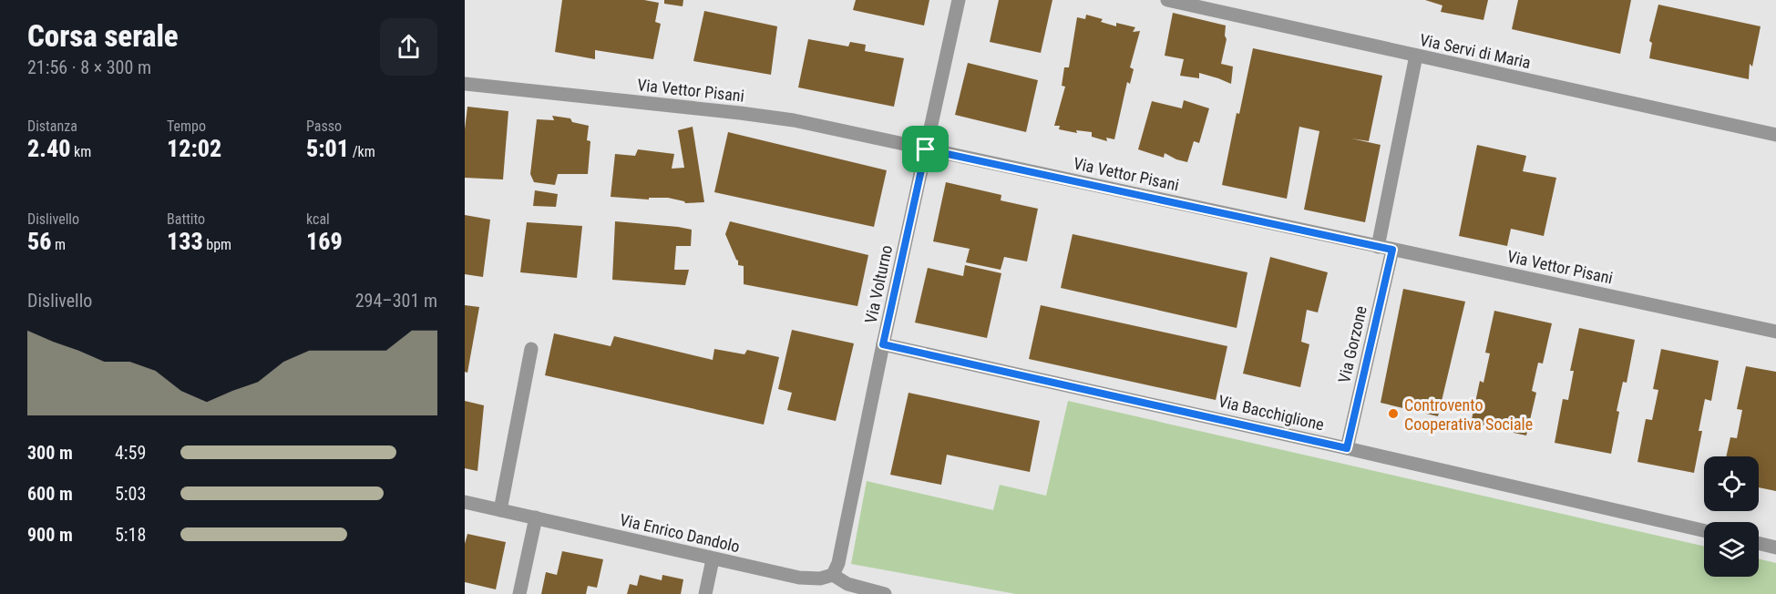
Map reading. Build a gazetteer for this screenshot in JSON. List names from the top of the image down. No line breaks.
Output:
{"streets":{"street":["Via Servi di Maria","Via Vettor Pisani","Via Volturno","Via Gorzone","Via Bacchiglione","Via Enrico Dandolo"]},"crossings":[["Via Vettor Pisani","Via Volturno"],["Via Vettor Pisani","Via Gorzone"],["Via Volturno","Via Bacchiglione"],["Via Volturno","Via Enrico Dandolo"],["Via Gorzone","Via Bacchiglione"]],"places":["Controvento Cooperativa Sociale"],"page":{"heading":["Corsa serale","21:56 · 8 × 300 m"],"stats":[["Distanza","2.40 km"],["Tempo","12:02"],["Passo","5:01 /km"],["Dislivello","56 m"],["Battito","133 bpm"],["kcal","169"]],"chart":["Dislivello","294–301 m"],"list":[{"name":"300 m","note":"4:59"},{"name":"600 m","note":"5:03"},{"name":"900 m","note":"5:18"}]}}
